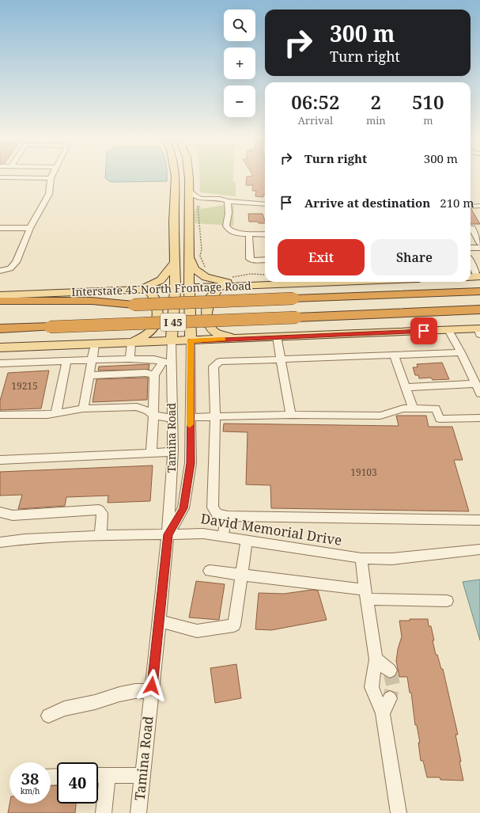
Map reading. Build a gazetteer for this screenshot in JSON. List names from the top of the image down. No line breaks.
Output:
{"streets":{"highway":["I 45"],"main road":["Interstate 45 North Frontage Road"],"street":["Tamina Road","David Memorial Drive"]},"crossings":[["Tamina Road","David Memorial Drive"]],"house_numbers":["19215","19103"],"page":{"map_buttons":["+","−"],"turn":["300 m","Turn right"],"eta":["06:52","Arrival","2","min","510","m"],"list":[{"name":"Turn right","value":"300 m"},{"name":"Arrive at destination","value":"210 m"}],"buttons":["Exit","Share"],"speed":"38 km/h","limit":"40"}}
